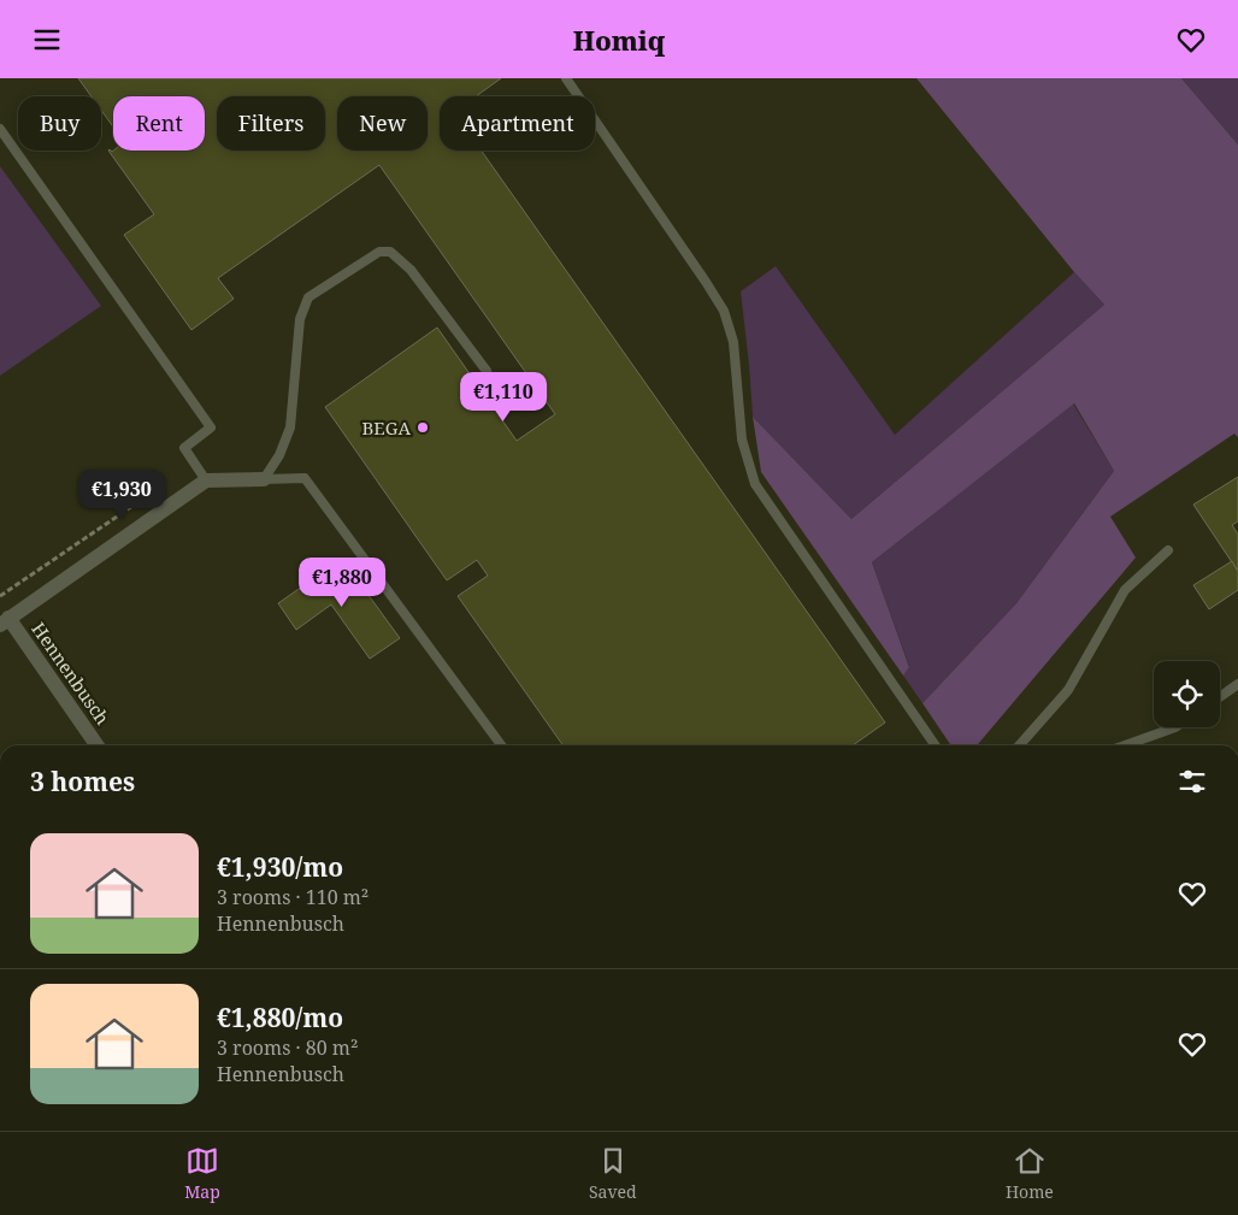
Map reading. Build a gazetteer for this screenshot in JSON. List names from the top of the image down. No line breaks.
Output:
{"streets":{"street":["Hennenbusch"]},"places":["BEGA"],"page":{"header":"Homiq","chip":["Buy","Rent","Filters","New","Apartment"],"price":["€1,110","€1,930","€1,880"],"heading":"3 homes","list":[{"name":"€1,930/mo","note":"3 rooms · 110 m² · Hennenbusch"},{"name":"€1,880/mo","note":"3 rooms · 80 m² · Hennenbusch"}],"tabs":["Map","Saved","Home"]}}
